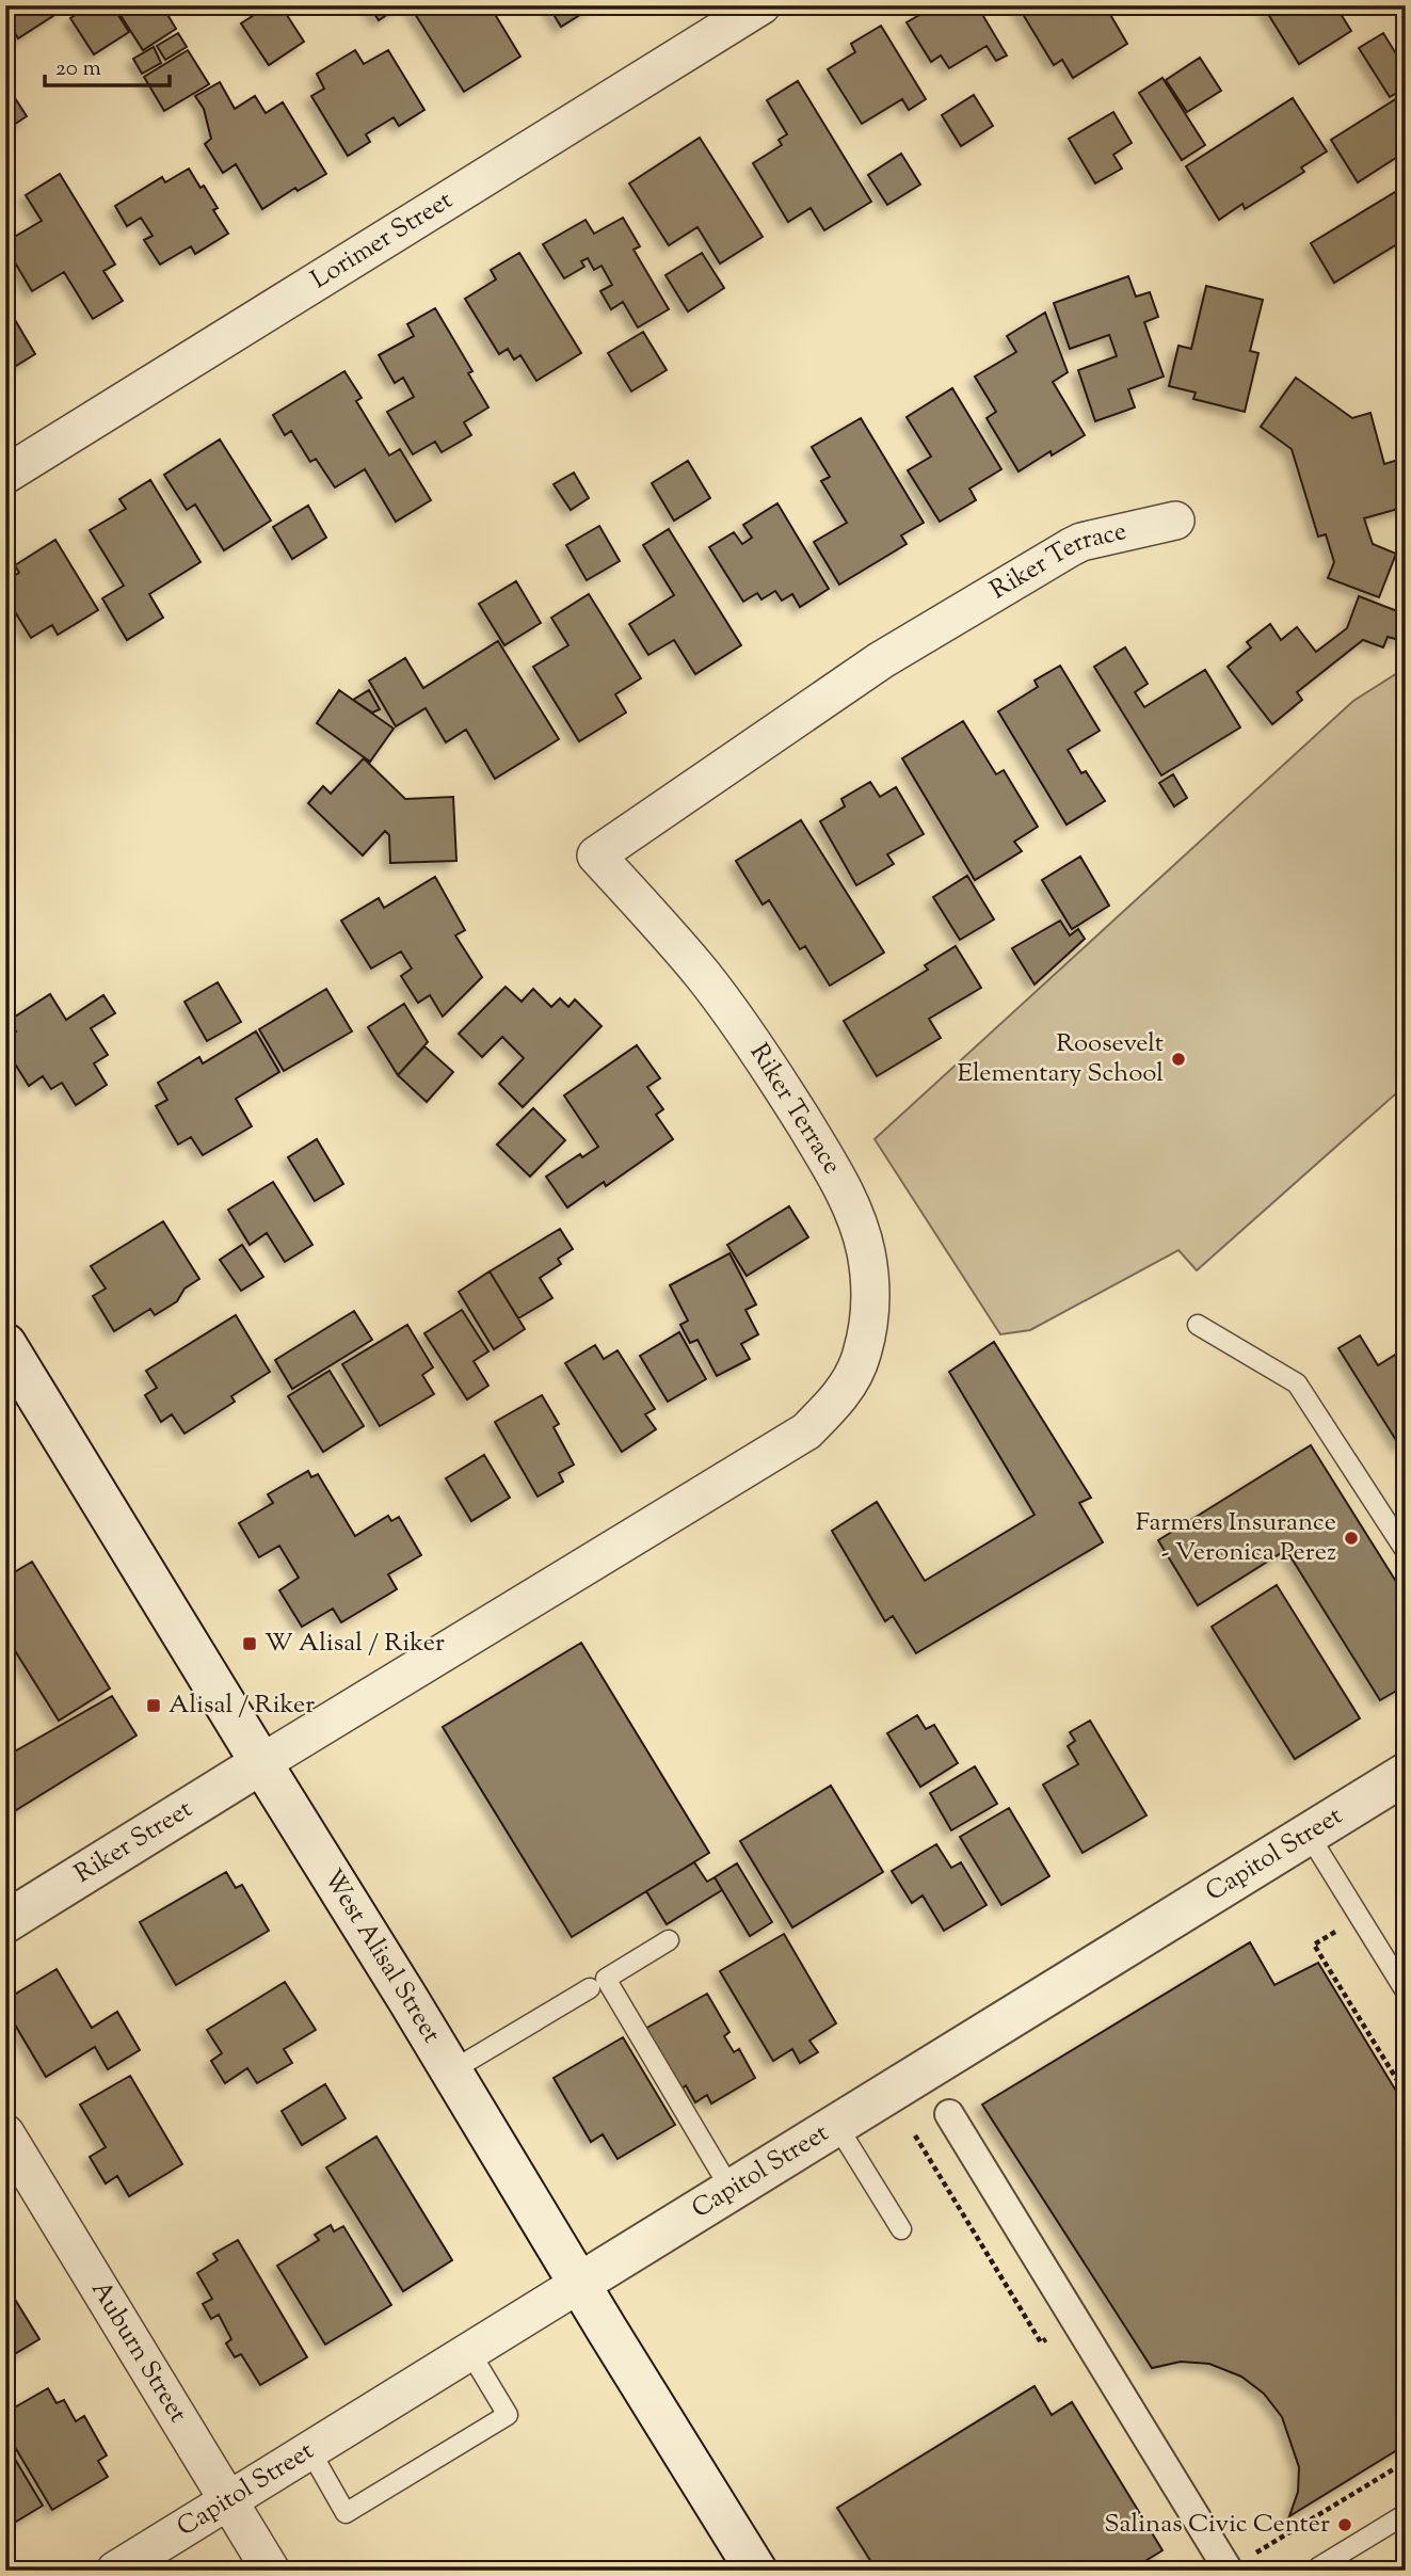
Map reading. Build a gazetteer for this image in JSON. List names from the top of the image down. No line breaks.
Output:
{"streets":{"main road":["Riker Street","Capitol Street","West Alisal Street"],"street":["Lorimer Street","Riker Terrace","Auburn Street"]},"crossings":[["Riker Terrace","Riker Street"],["Riker Terrace","West Alisal Street"],["Riker Street","West Alisal Street"],["Capitol Street","West Alisal Street"],["Capitol Street","Auburn Street"]],"places":{"other":["Roosevelt Elementary School","Farmers Insurance - Veronica Perez","Salinas Civic Center"],"transit":["W Alisal / Riker","Alisal / Riker"]},"scale_bar":"20 m"}
